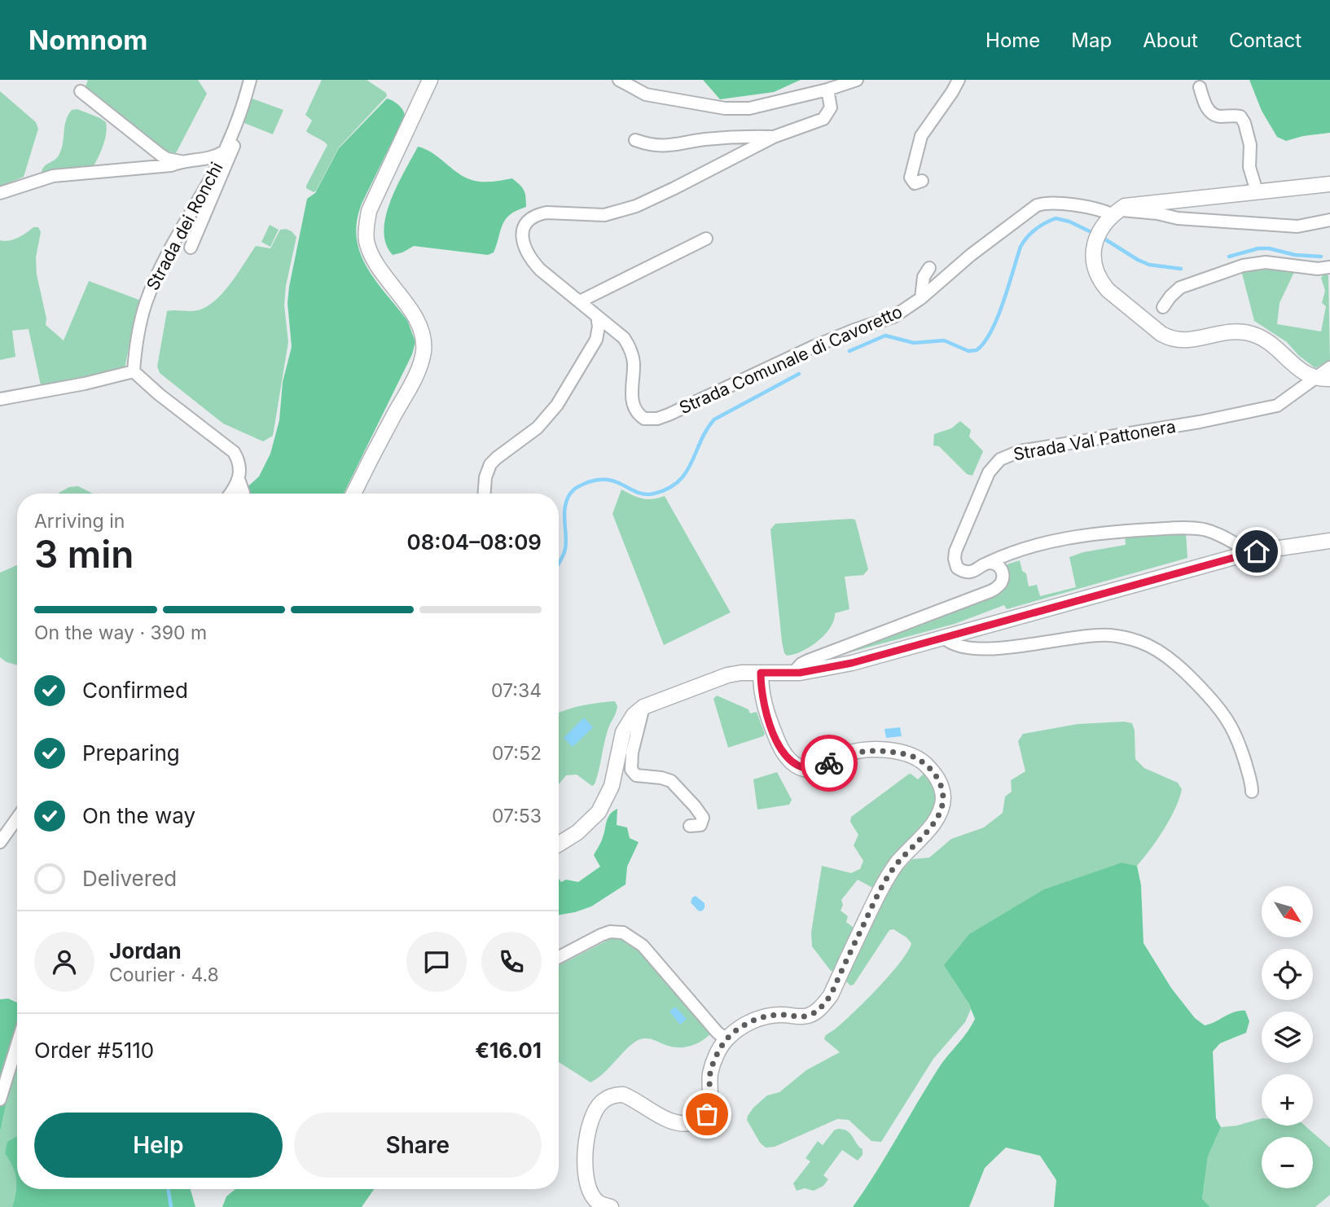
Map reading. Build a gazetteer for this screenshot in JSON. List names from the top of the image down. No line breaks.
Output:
{"streets":{"street":["Strada dei Ronchi","Strada Comunale di Cavoretto","Strada Val Pattonera"]},"north":"bottom right","page":{"header":"Nomnom","nav":["Home","Map","About","Contact"],"heading":["3 min","Arriving in","08:04–08:09"],"panel":["Jordan","Courier · 4.8","Order #5110","€16.01"],"bar":"On the way · 390 m","list":[["Confirmed","07:34"],["Preparing","07:52"],["On the way","07:53"],"Delivered"],"map_buttons":["+","−"],"buttons":["Help","Share"]}}
